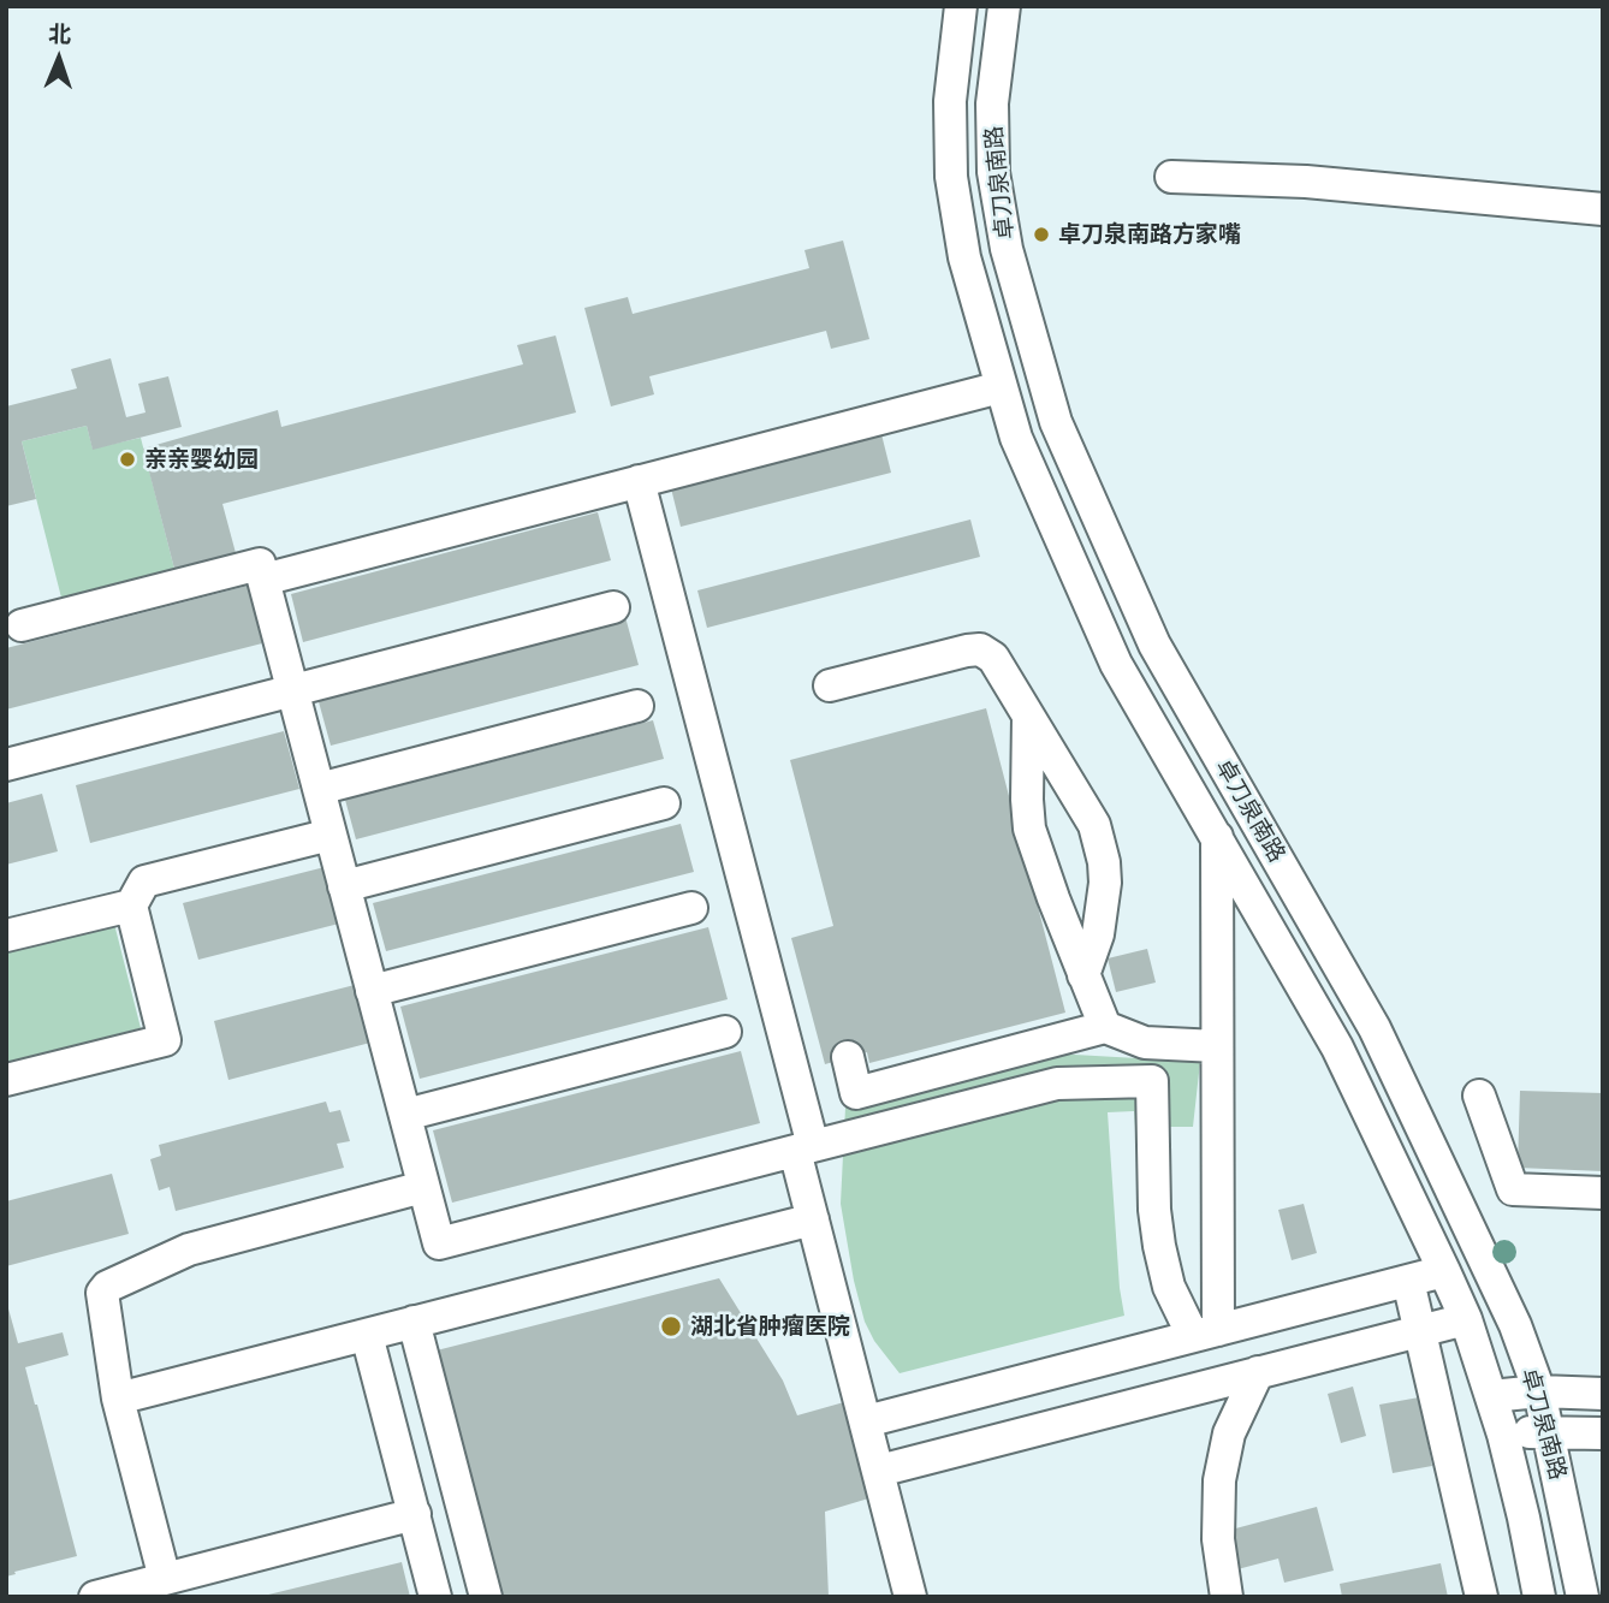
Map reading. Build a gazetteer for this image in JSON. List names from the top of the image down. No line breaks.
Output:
{"streets":{"street":["卓刀泉南路"]},"places":["卓刀泉南路方家嘴","亲亲婴幼园","湖北省肿瘤医院"],"north":"top"}
